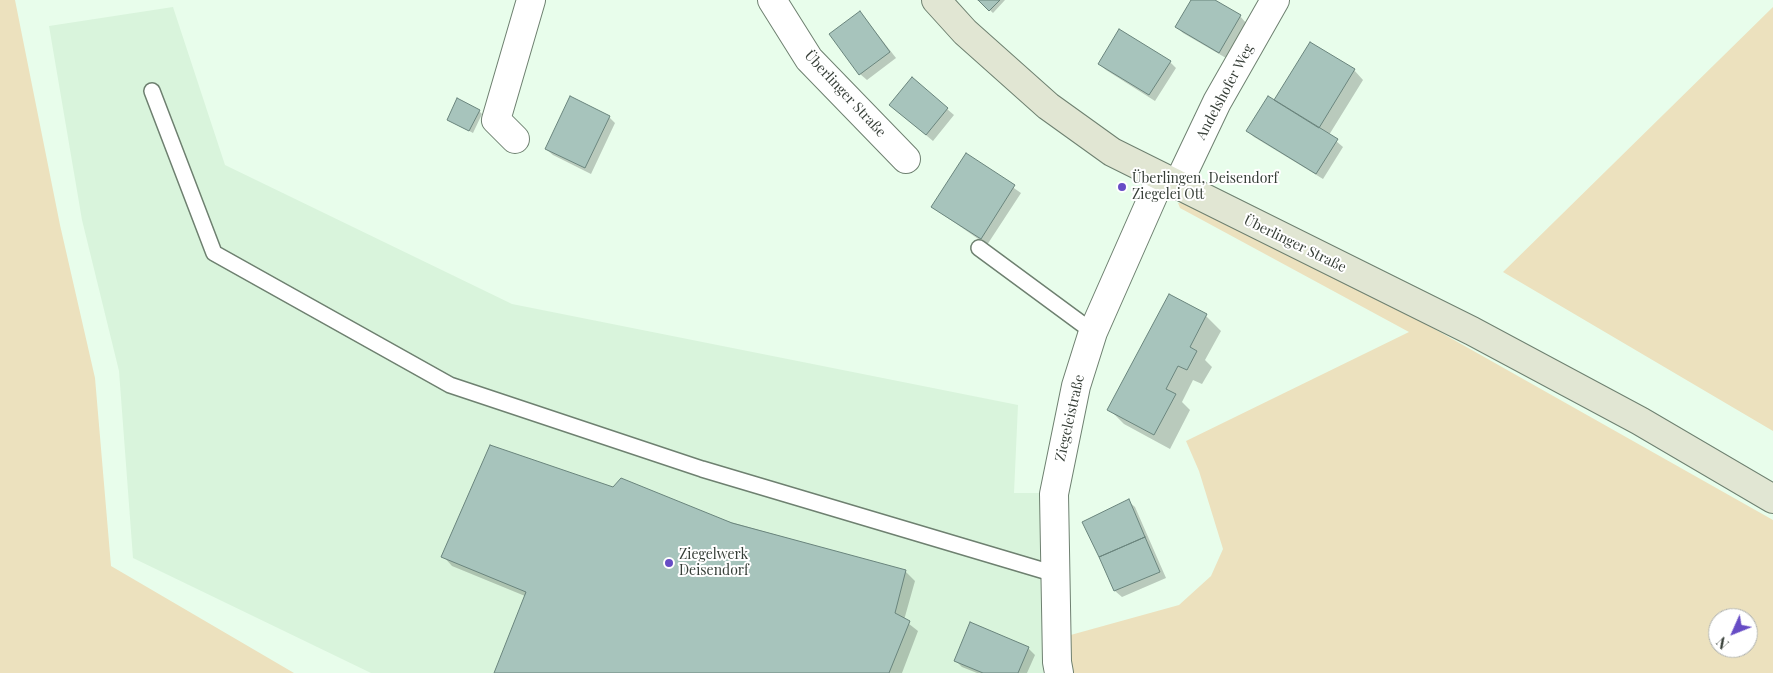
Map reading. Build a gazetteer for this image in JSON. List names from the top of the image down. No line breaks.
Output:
{"streets":{"main road":["Überlinger Straße"],"street":["Andelshofer Weg","Ziegeleistraße"]},"crossings":[["Andelshofer Weg","Überlinger Straße"],["Andelshofer Weg","Ziegeleistraße"],["Überlinger Straße","Ziegeleistraße"]],"places":["Überlingen, Deisendorf Ziegelei Ott","Ziegelwerk Deisendorf"],"north":"bottom left"}
